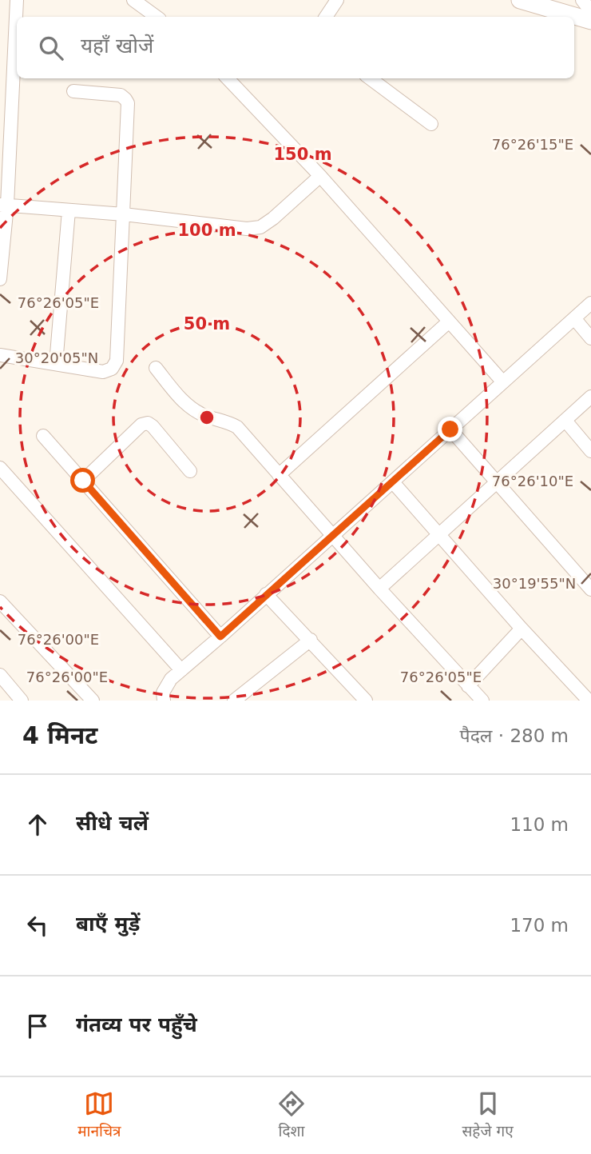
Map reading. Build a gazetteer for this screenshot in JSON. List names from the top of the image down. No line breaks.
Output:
{"page":{"search":"यहाँ खोजें","heading":["4 मिनट","पैदल · 280 m"],"list":[["सीधे चलें","110 m"],["बाएँ मुड़ें","170 m"],"गंतव्य पर पहुँचे"],"nav":["मानचित्र","दिशा","सहेजे गए"]},"coordinates":["76°26'15\"E","76°26'05\"E","30°20'05\"N","76°26'10\"E","30°19'55\"N","76°26'00\"E"],"rings":["150 m","100 m","50 m"]}
